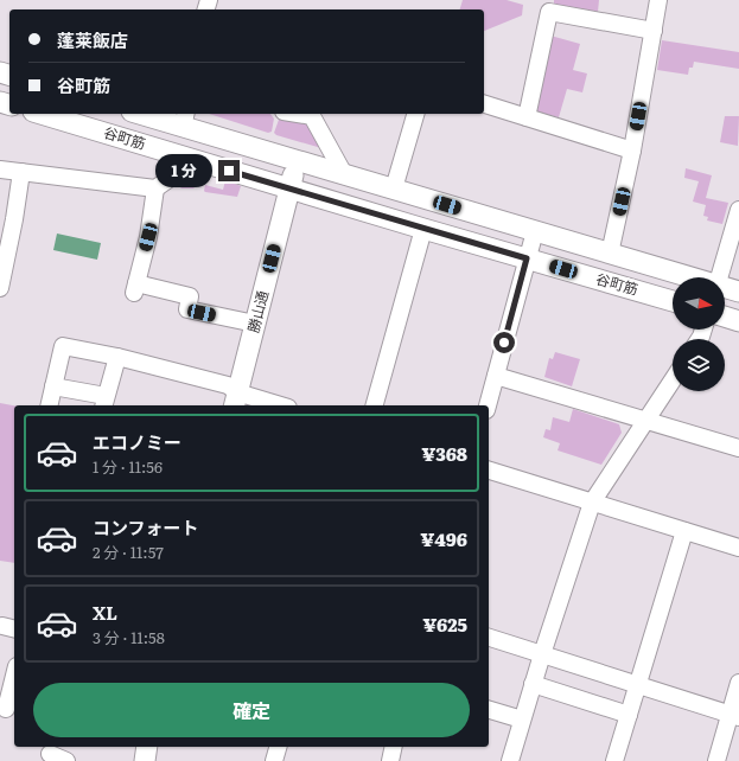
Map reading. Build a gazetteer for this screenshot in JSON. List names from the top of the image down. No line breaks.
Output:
{"streets":{"main road":["谷町筋","勝山通"]},"crossings":[["谷町筋","勝山通"]],"north":"right","page":{"banner":["蓬莱飯店","谷町筋"],"bubble":"1 分","list":[{"name":"エコノミー","note":"1 分 · 11:56","value":"¥368"},{"name":"コンフォート","note":"2 分 · 11:57","value":"¥496"},{"name":"XL","note":"3 分 · 11:58","value":"¥625"}],"buttons":"確定"}}
